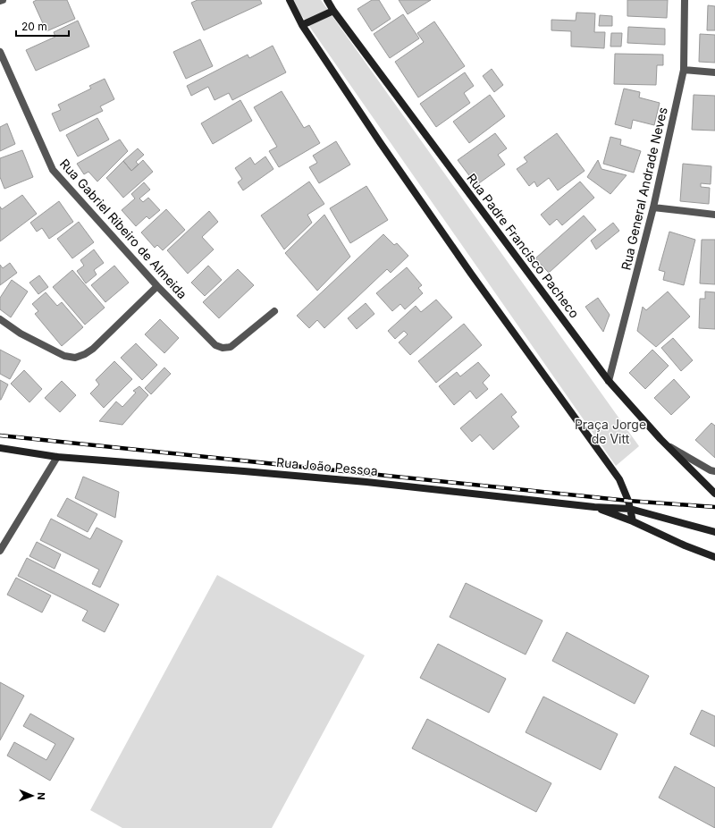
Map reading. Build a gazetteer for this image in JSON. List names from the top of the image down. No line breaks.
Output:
{"streets":{"main road":["Rua Padre Francisco Pacheco","Rua João Pessoa"],"street":["Rua General Andrade Neves","Rua Gabriel Ribeiro de Almeida"]},"crossings":[["Rua General Andrade Neves","Rua Padre Francisco Pacheco"]],"parks":["Praça Jorge de Vitt"],"scale_bar":"20 m","north":"right"}
